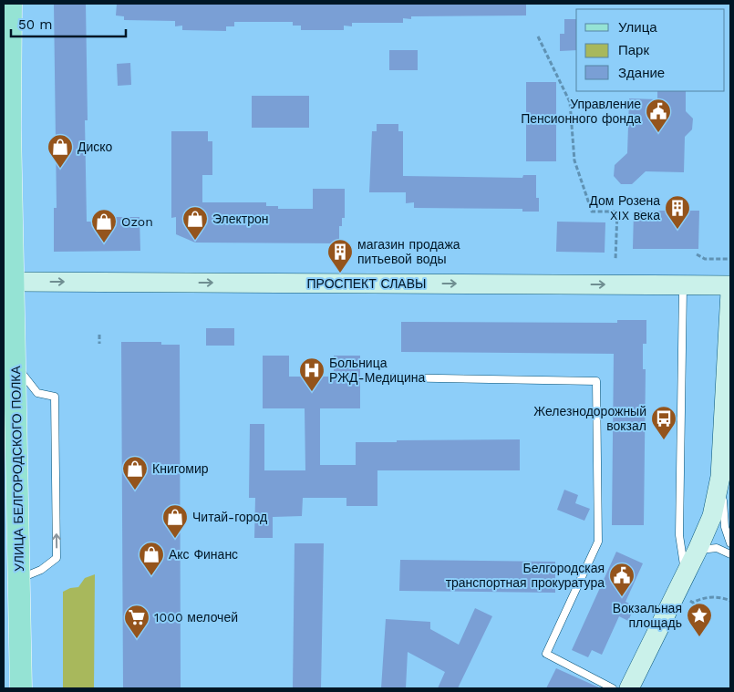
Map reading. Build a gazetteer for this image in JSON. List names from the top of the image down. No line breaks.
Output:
{"streets":{"main road":["ПРОСПЕКТ СЛАВЫ","УЛИЦА БЕЛГОРОДСКОГО ПОЛКА"]},"crossings":[["ПРОСПЕКТ СЛАВЫ","УЛИЦА БЕЛГОРОДСКОГО ПОЛКА"]],"one_way":["ПРОСПЕКТ СЛАВЫ"],"places":{"public building":["Управление Пенсионного фонда","Белгородская транспортная прокуратура"],"shop":["Диско","Электрон","Ozon","Книгомир","Читай-город","Акс Финанс"],"building":["Дом Розена XIX века","магазин продажа питьевой воды"],"hospital":["Больница РЖД-Медицина"],"bus stop":["Железнодорожный вокзал"],"place":["Вокзальная площадь"],"supermarket":["1000 мелочей"]},"legend":["Улица","Парк","Здание"],"scale_bar":"50 m"}
